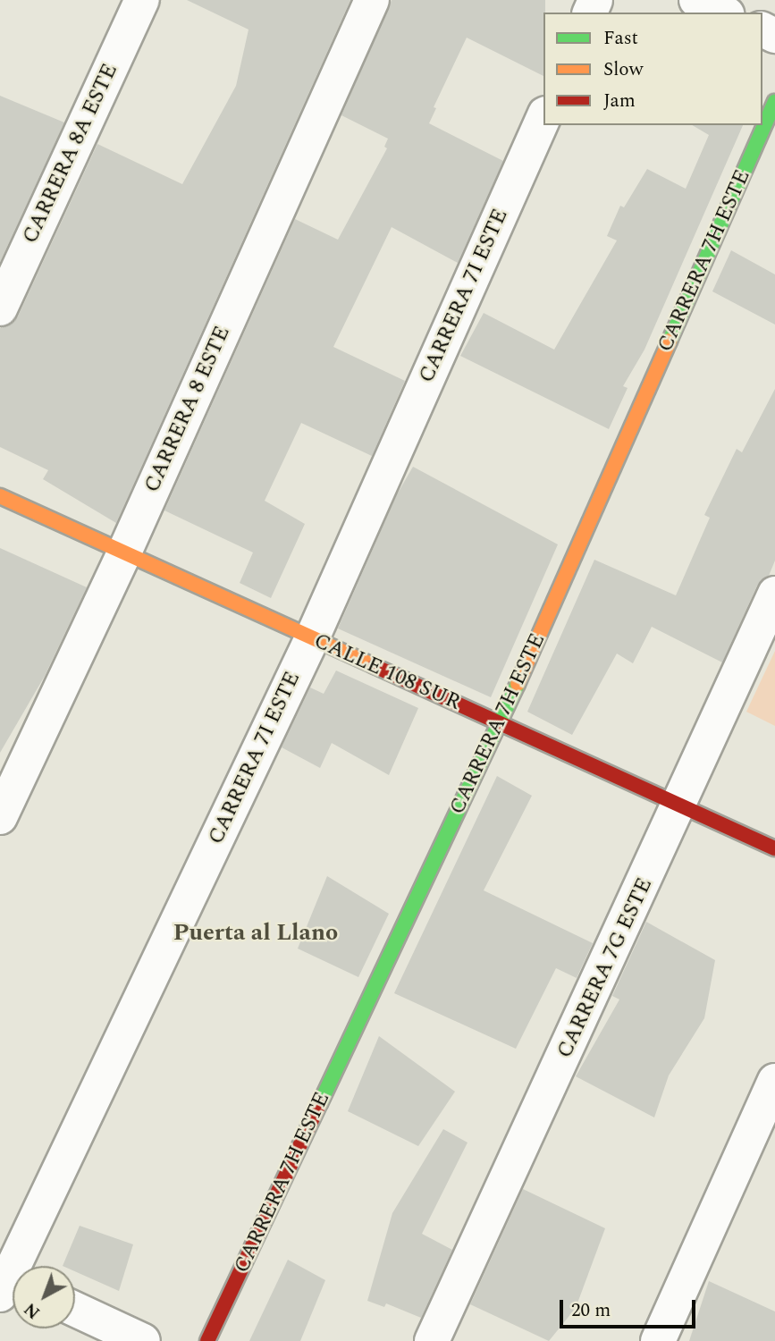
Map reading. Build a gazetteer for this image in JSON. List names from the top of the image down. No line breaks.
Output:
{"streets":{"street":["CARRERA 8A ESTE","CARRERA 7H ESTE","CARRERA 7I ESTE","CARRERA 8 ESTE","CALLE 108 SUR","CARRERA 7G ESTE"]},"crossings":[["CARRERA 7H ESTE","CALLE 108 SUR"],["CARRERA 7I ESTE","CALLE 108 SUR"],["CARRERA 8 ESTE","CALLE 108 SUR"],["CALLE 108 SUR","CARRERA 7G ESTE"]],"districts":["Puerta al Llano"],"legend":["Fast","Slow","Jam"],"scale_bar":"20 m","north":"bottom left"}
